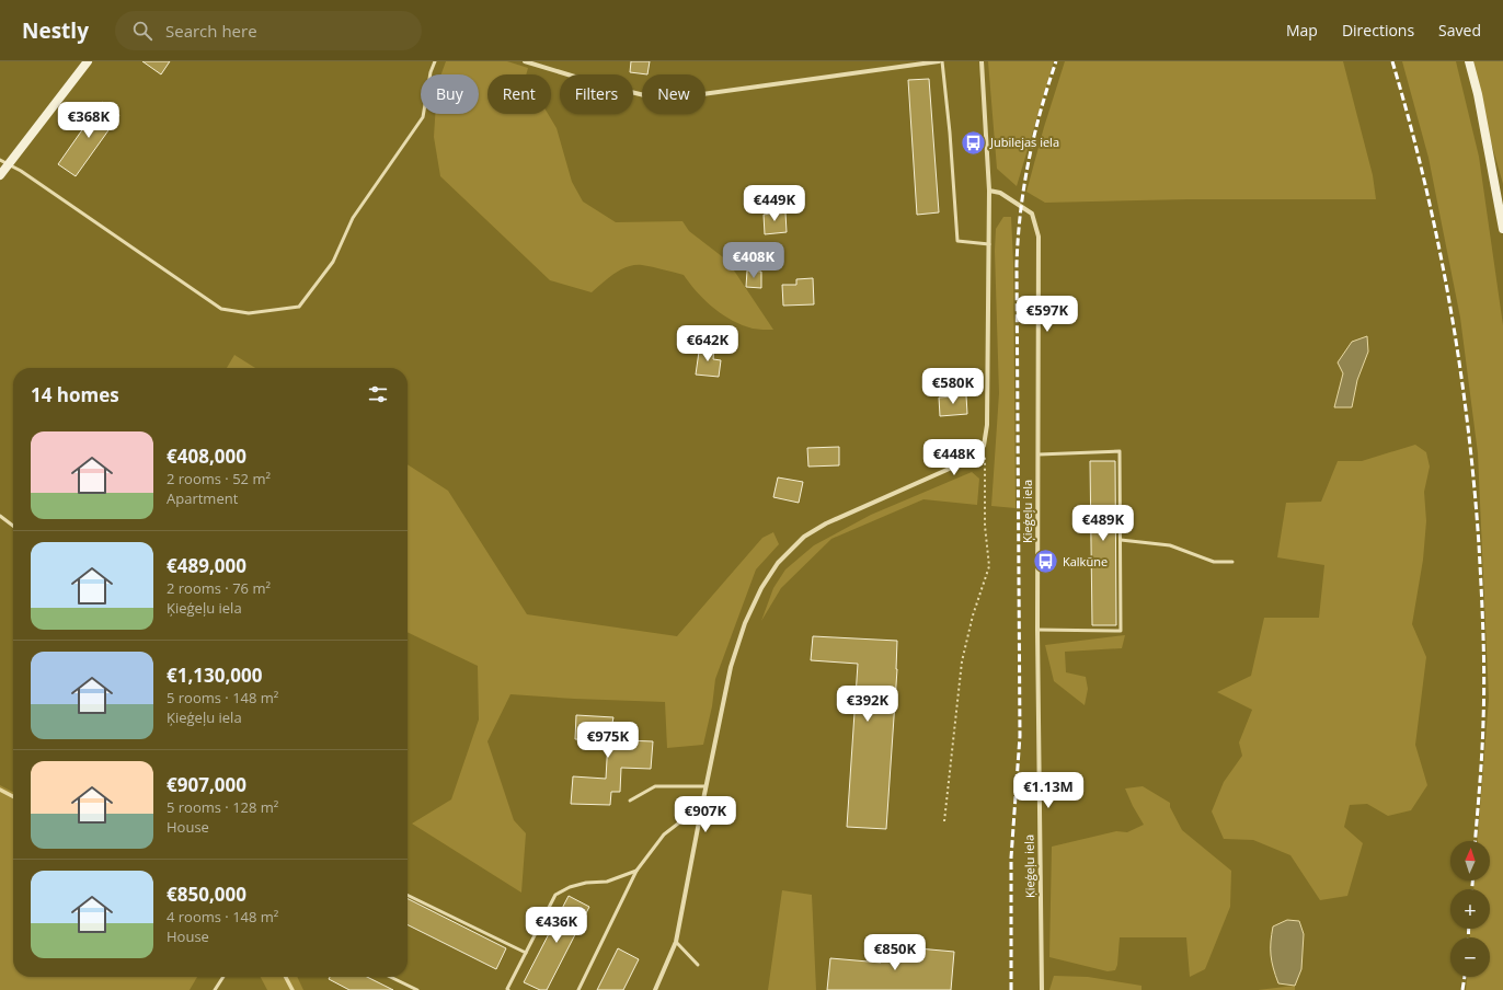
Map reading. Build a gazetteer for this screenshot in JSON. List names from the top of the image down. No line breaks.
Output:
{"streets":{"street":["Ķieģeļu iela"]},"places":{"bus stop":["Jubilejas iela","Kalkūne"]},"north":"top","page":{"header":"Nestly","search":"Search here","nav":["Map","Directions","Saved"],"chip":["Buy","Rent","Filters","New"],"price":["€368K","€449K","€408K","€597K","€642K","€580K","€448K","€489K","€392K","€975K","€1.13M","€907K","€436K","€850K"],"heading":"14 homes","list":[{"name":"€408,000","note":"2 rooms · 52 m² · Apartment"},{"name":"€489,000","note":"2 rooms · 76 m² · Ķieģeļu iela"},{"name":"€1,130,000","note":"5 rooms · 148 m² · Ķieģeļu iela"},{"name":"€907,000","note":"5 rooms · 128 m² · House"},{"name":"€850,000","note":"4 rooms · 148 m² · House"}],"map_buttons":["+","−"]}}
